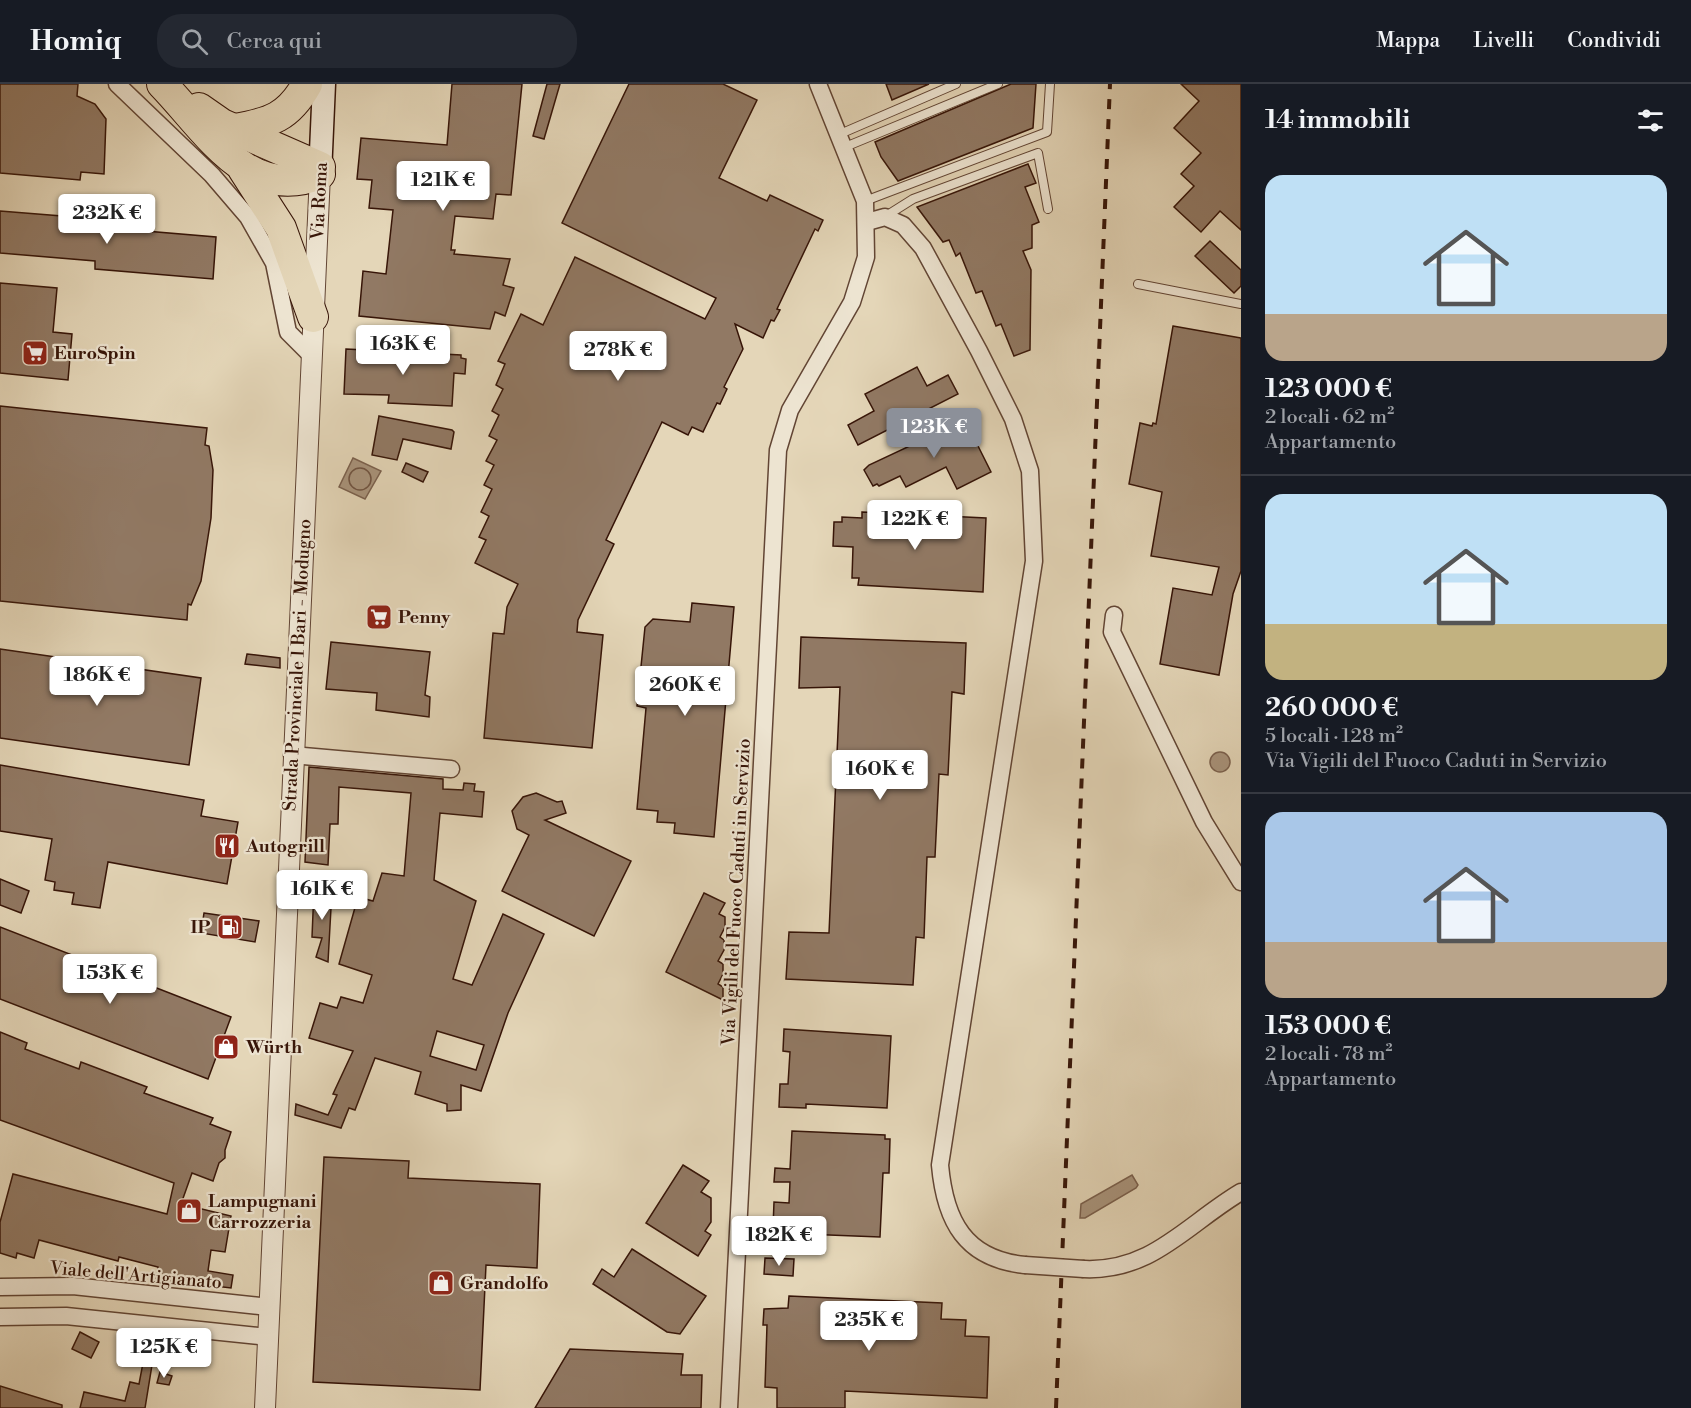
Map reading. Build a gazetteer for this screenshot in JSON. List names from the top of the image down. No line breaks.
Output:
{"streets":{"main road":["Via Roma"],"street":["Strada Provinciale 1 Bari - Modugno","Via Vigili del Fuoco Caduti in Servizio","Viale dell'Artigianato"]},"crossings":[["Via Roma","Strada Provinciale 1 Bari - Modugno"],["Strada Provinciale 1 Bari - Modugno","Viale dell'Artigianato"]],"places":{"supermarket":["EuroSpin","Penny"],"restaurant":["Autogrill"],"fuel station":["IP"],"shop":["Würth","Lampugnani Carrozzeria","Grandolfo"]},"page":{"header":"Homiq","search":"Cerca qui","nav":["Mappa","Livelli","Condividi"],"heading":"14 immobili","list":[{"name":"123 000 €","note":"2 locali · 62 m² · Appartamento"},{"name":"260 000 €","note":"5 locali · 128 m² · Via Vigili del Fuoco Caduti in Servizio"},{"name":"153 000 €","note":"2 locali · 78 m² · Appartamento"}],"price":["121K €","232K €","163K €","278K €","123K €","122K €","186K €","260K €","160K €","161K €","153K €","182K €","235K €","125K €"]}}
